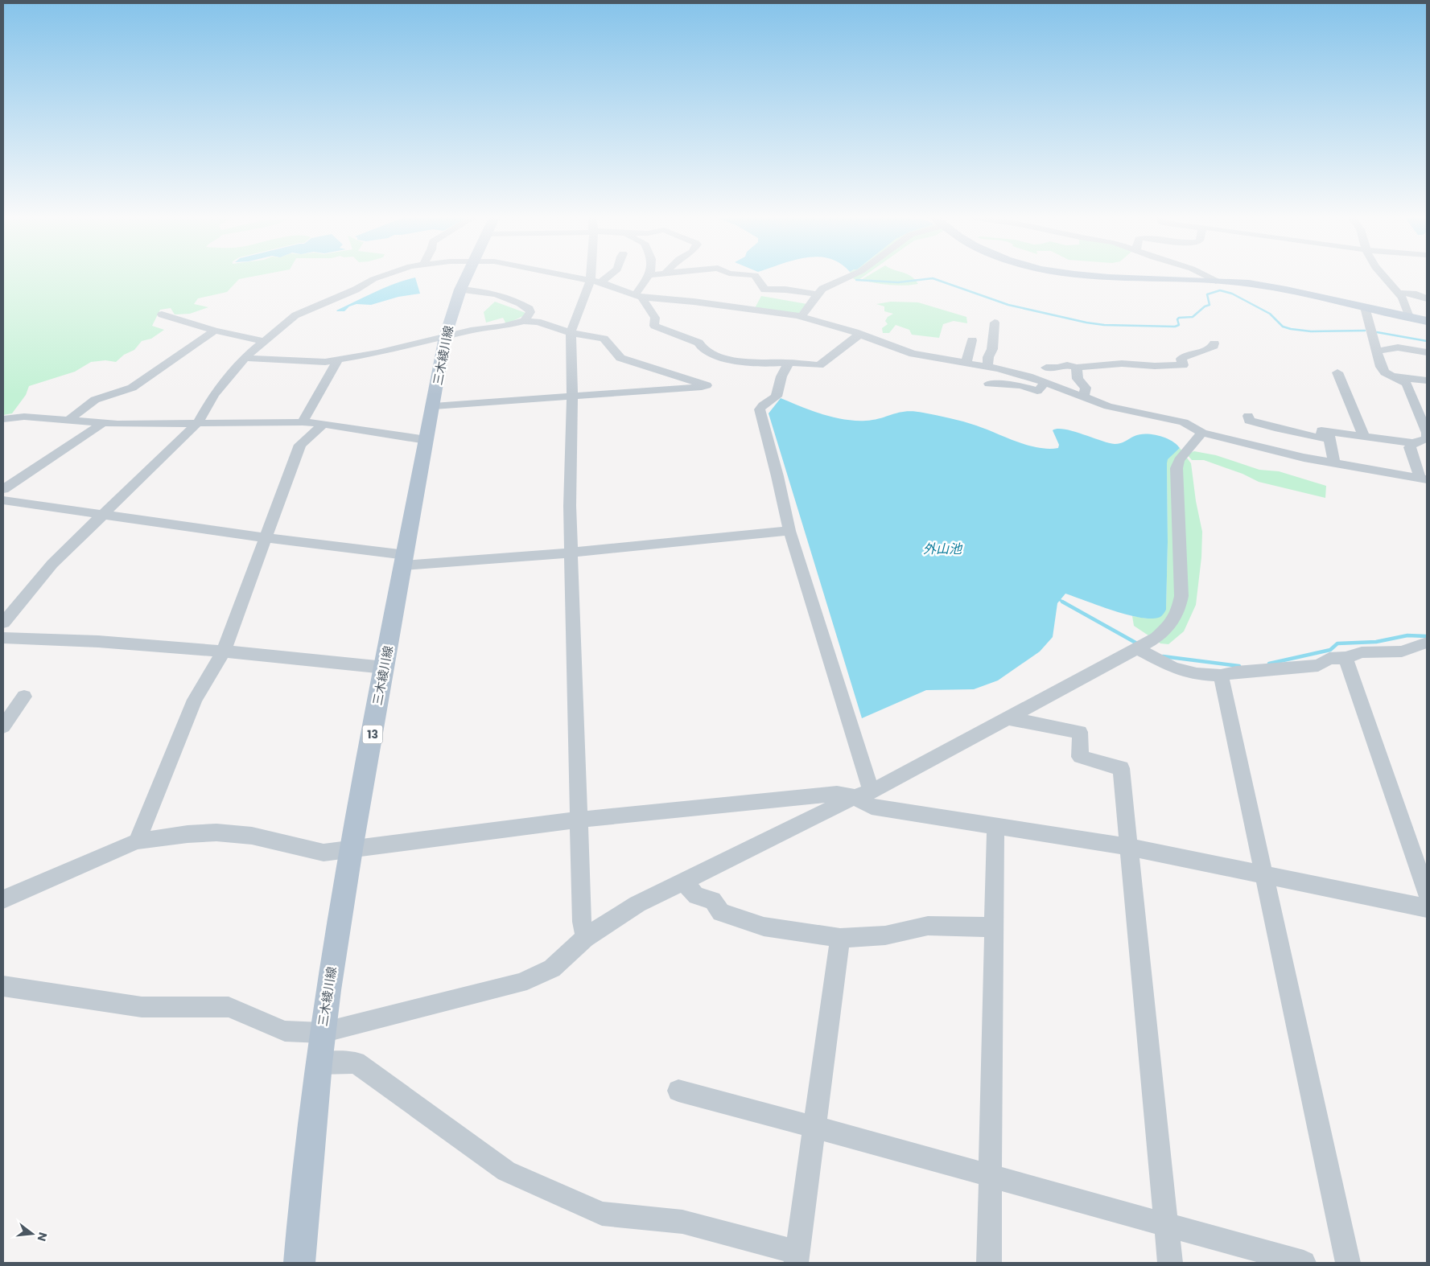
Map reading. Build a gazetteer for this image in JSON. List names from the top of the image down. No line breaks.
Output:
{"streets":{"main road":["三木綾川線","13"]},"water":["外山池"],"north":"right"}
